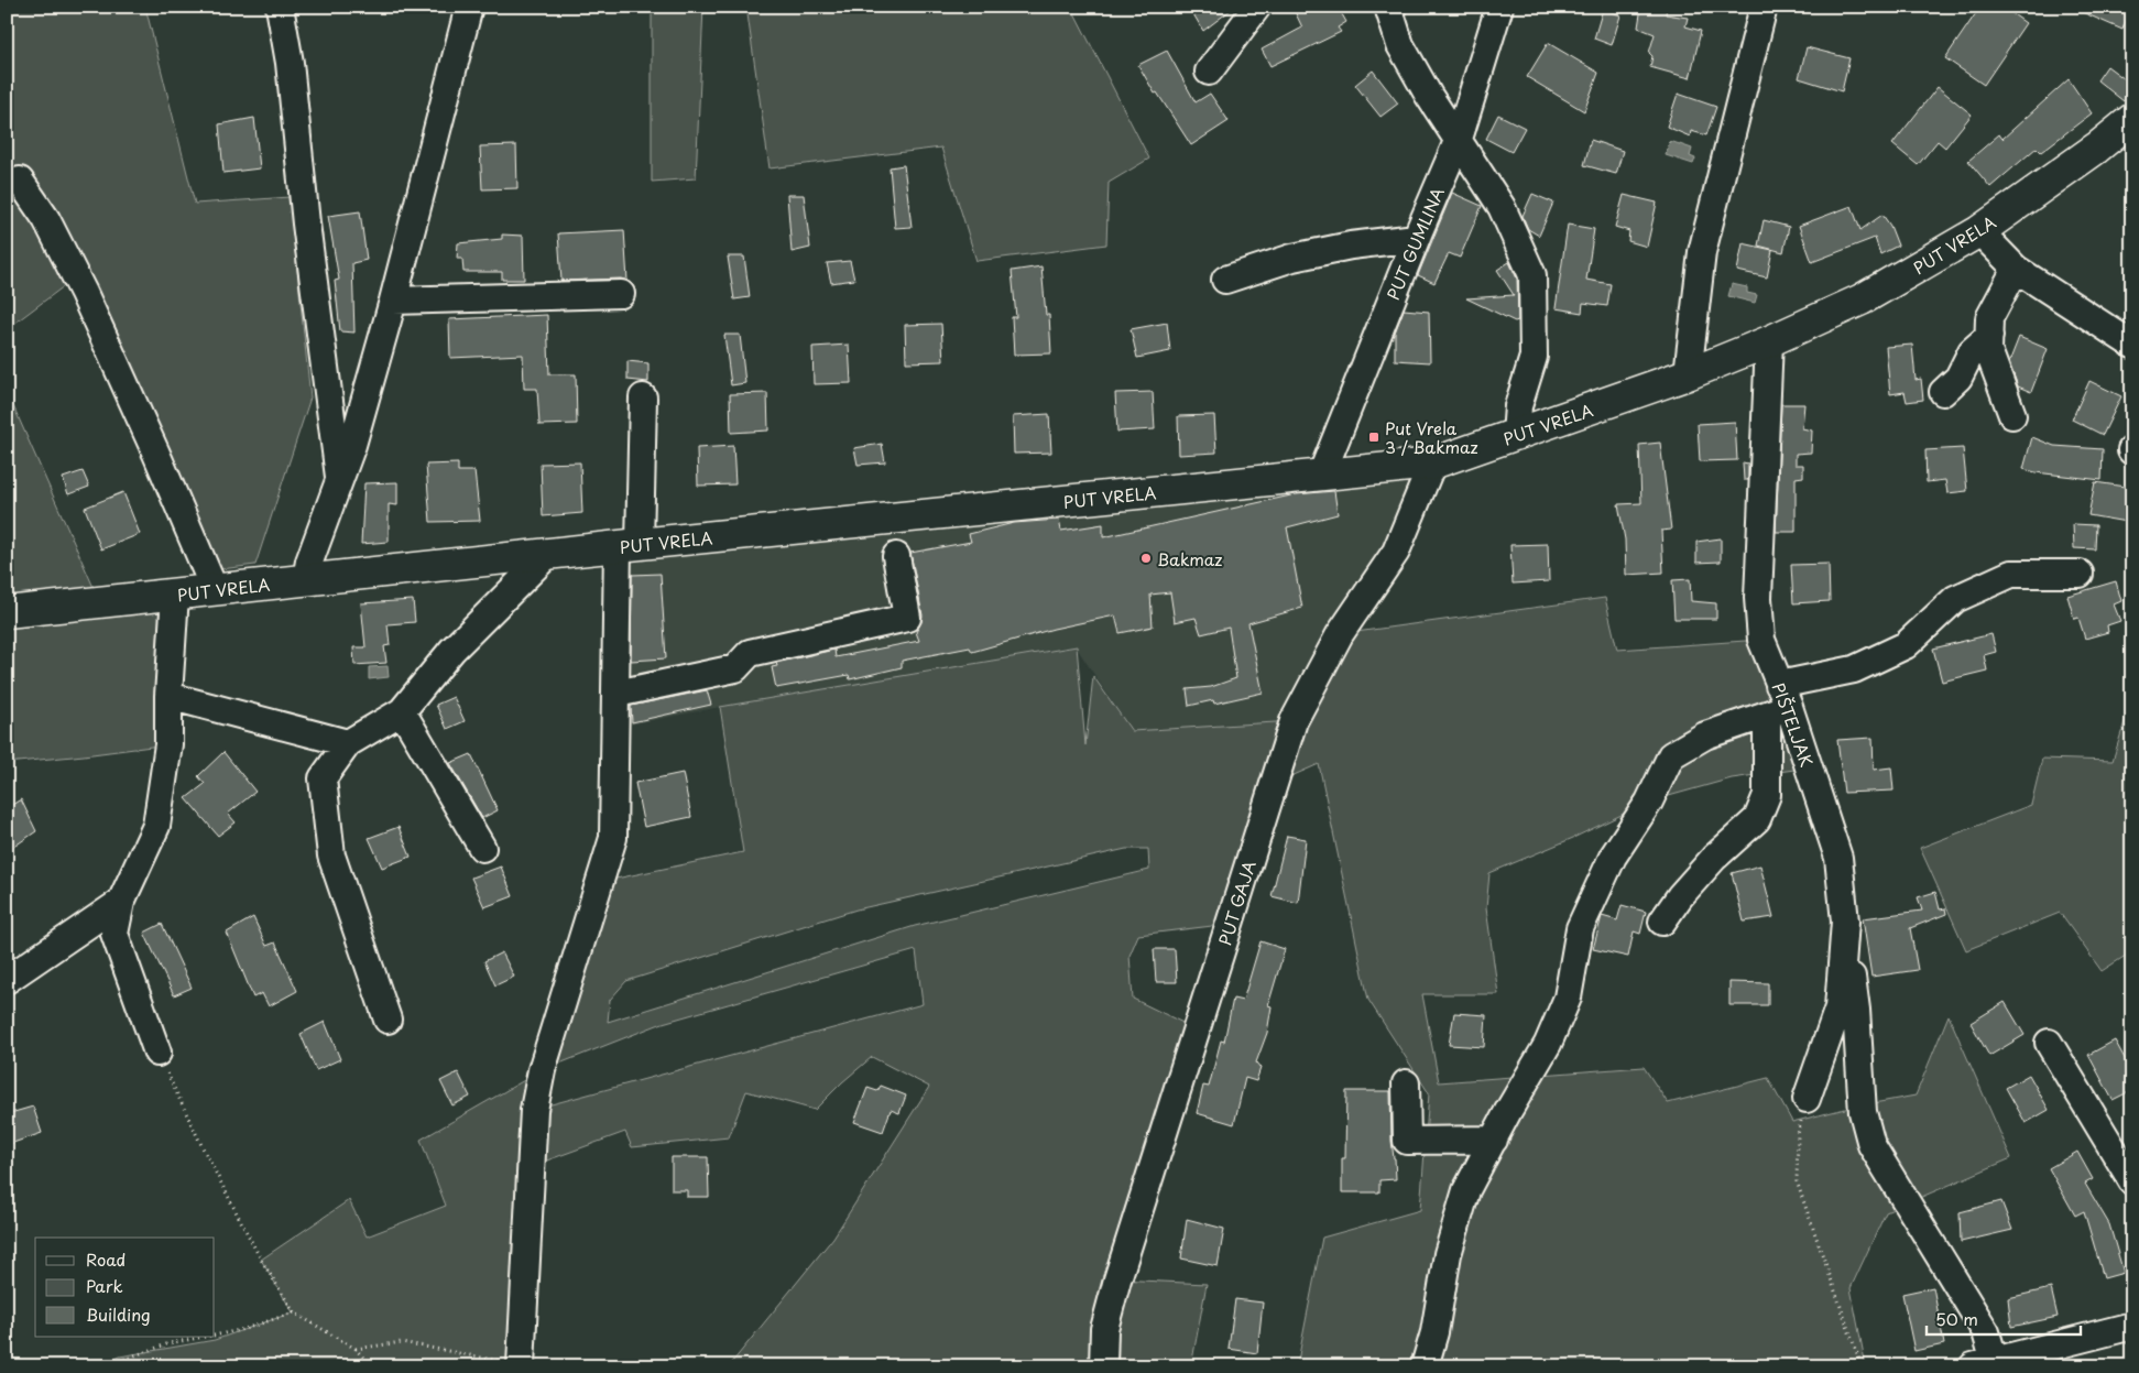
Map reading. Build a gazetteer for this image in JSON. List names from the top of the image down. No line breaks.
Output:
{"streets":{"main road":["PUT VRELA"],"street":["PUT GUMLINA","PIŠTELJAK","PUT GAJA"]},"crossings":[["PUT GUMLINA","PUT VRELA"],["PUT VRELA","PIŠTELJAK"],["PUT VRELA","PUT GAJA"]],"places":{"transit":["Put Vrela 3 / Bakmaz"],"other":["Bakmaz"]},"legend":["Road","Park","Building"],"scale_bar":"50 m"}
